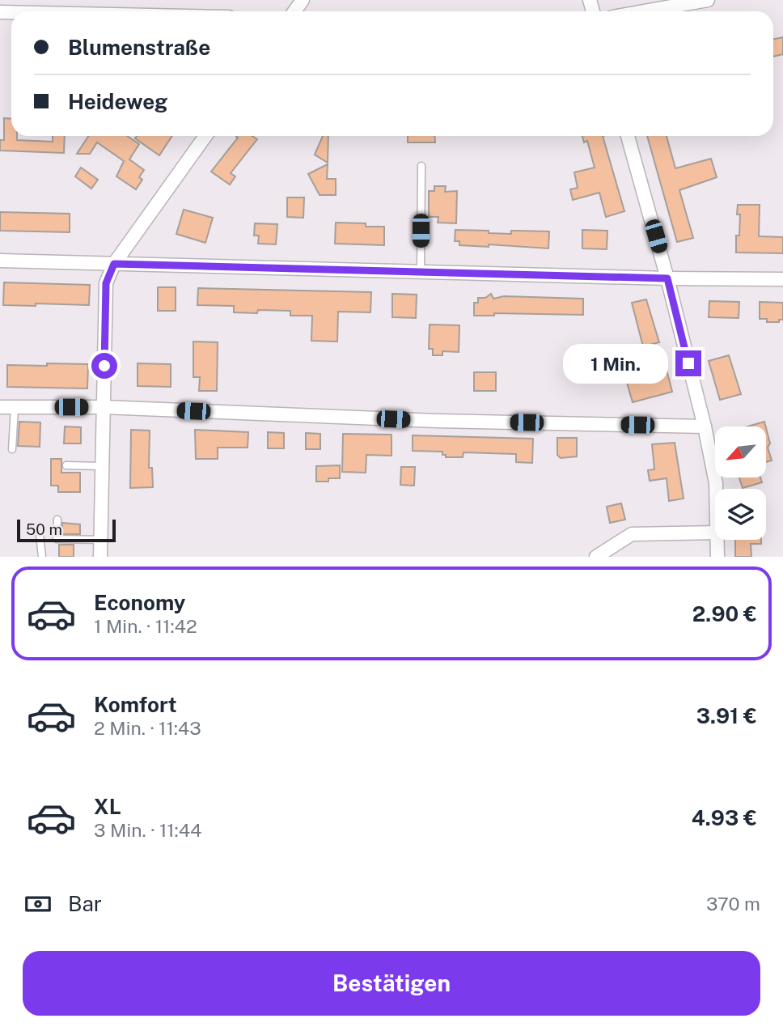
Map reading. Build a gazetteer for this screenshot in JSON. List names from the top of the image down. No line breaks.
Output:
{"scale_bar":"50 m","north":"bottom left","page":{"banner":["Blumenstraße","Heideweg"],"bubble":"1 Min.","scale":"50 m","list":[{"name":"Economy","note":"1 Min. · 11:42","value":"2.90 €"},{"name":"Komfort","note":"2 Min. · 11:43","value":"3.91 €"},{"name":"XL","note":"3 Min. · 11:44","value":"4.93 €"}],"pay":["Bar","370 m"],"buttons":"Bestätigen"}}
